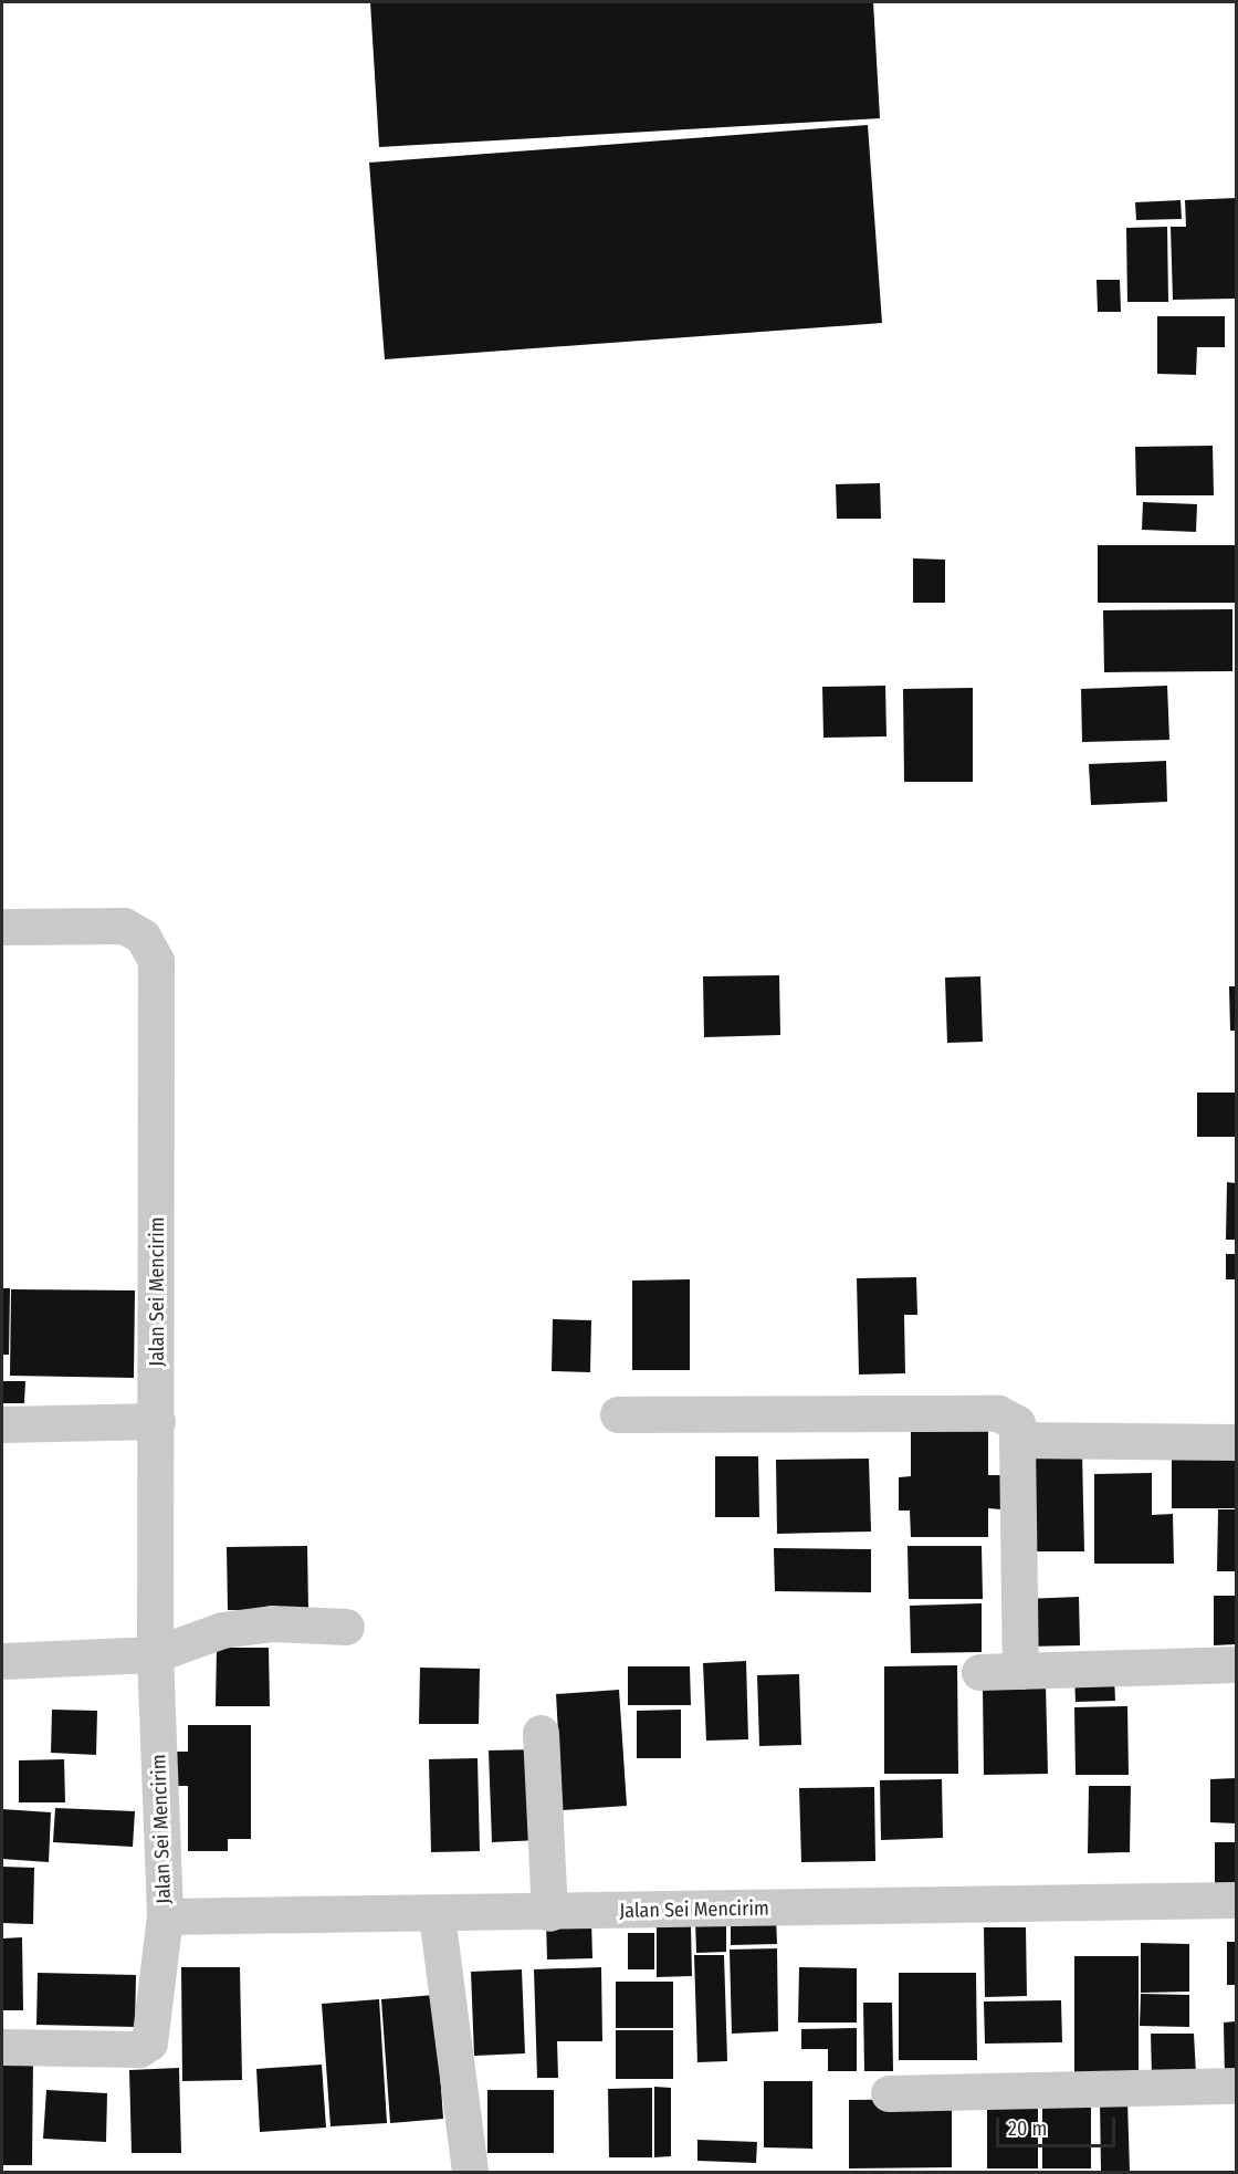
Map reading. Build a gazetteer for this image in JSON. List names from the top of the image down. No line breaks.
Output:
{"streets":{"street":["Jalan Sei Mencirim"]},"scale_bar":"20 m"}
